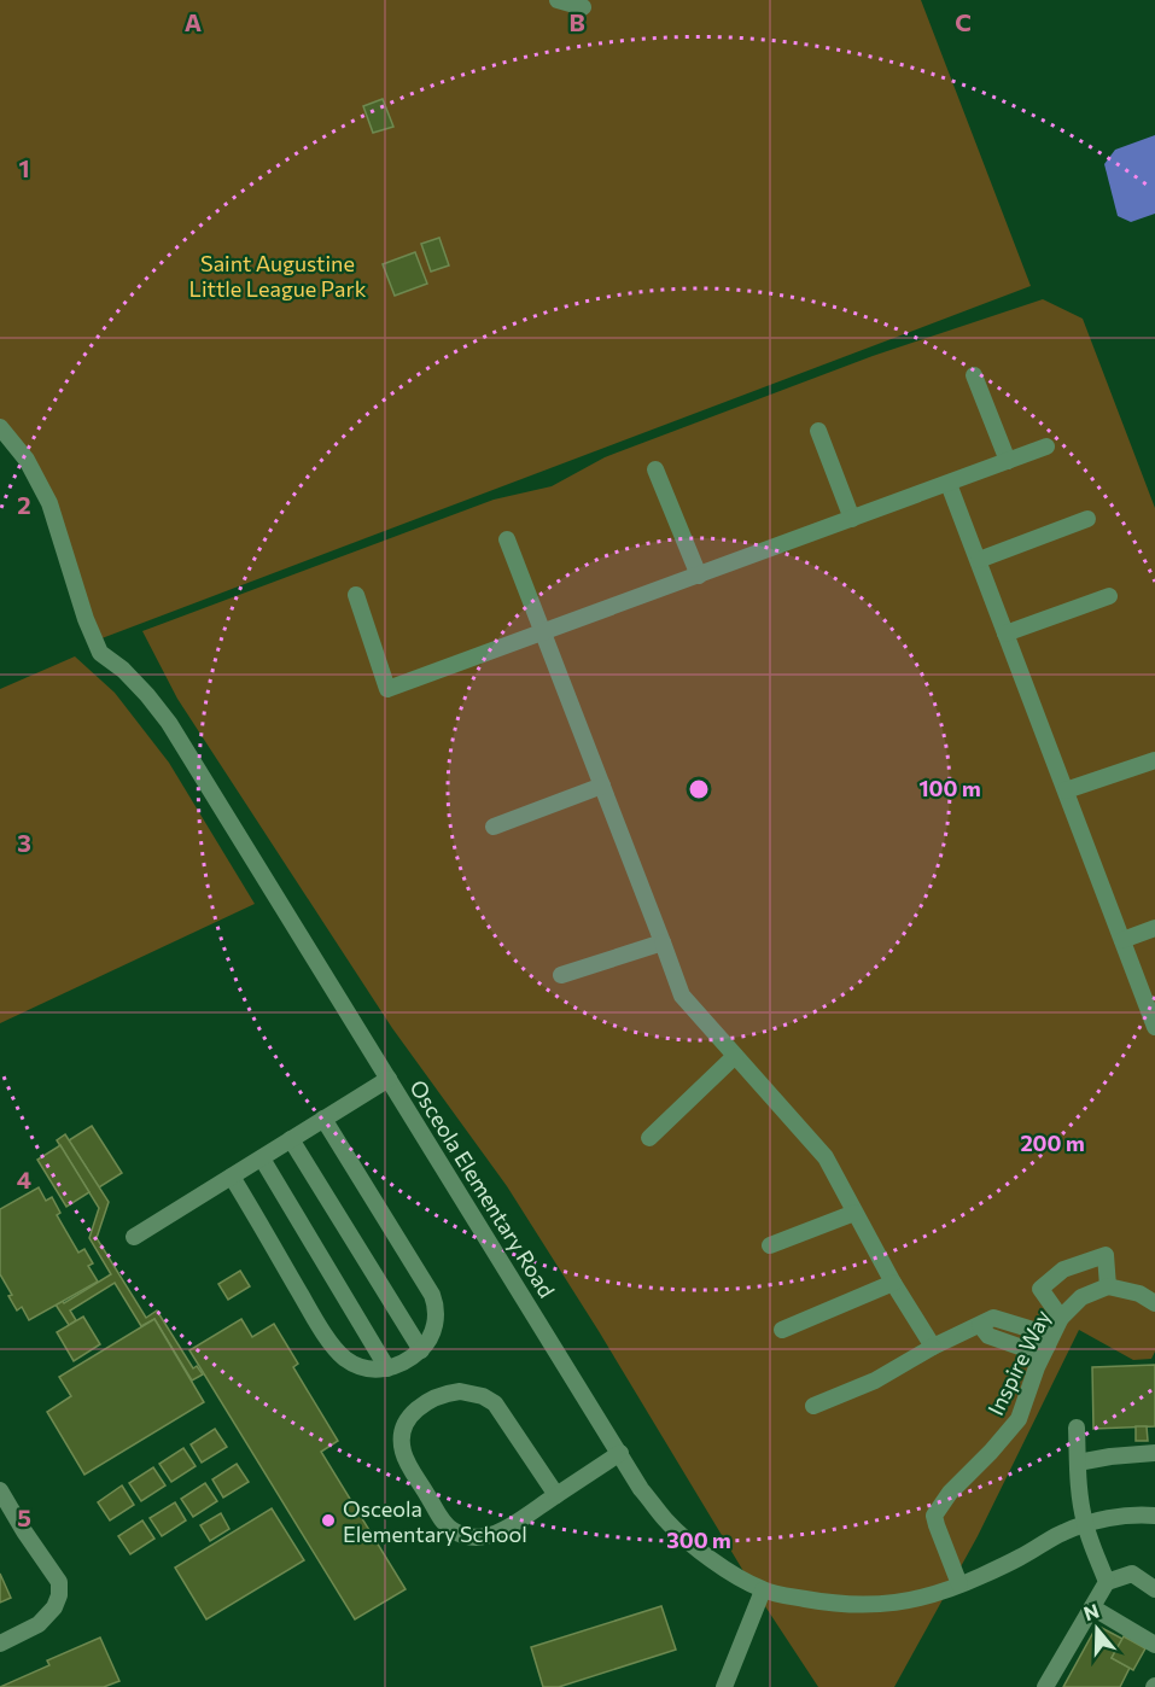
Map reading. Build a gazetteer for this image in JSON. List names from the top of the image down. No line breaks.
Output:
{"streets":{"street":["Osceola Elementary Road","Inspire Way"]},"crossings":[["Osceola Elementary Road","Inspire Way"]],"parks":["Saint Augustine Little League Park"],"places":["Osceola Elementary School"],"north":"top","grid":{"columns":["A","B","C"],"rows":["1","2","3","4","5"]},"rings":["100 m","200 m","300 m"]}
